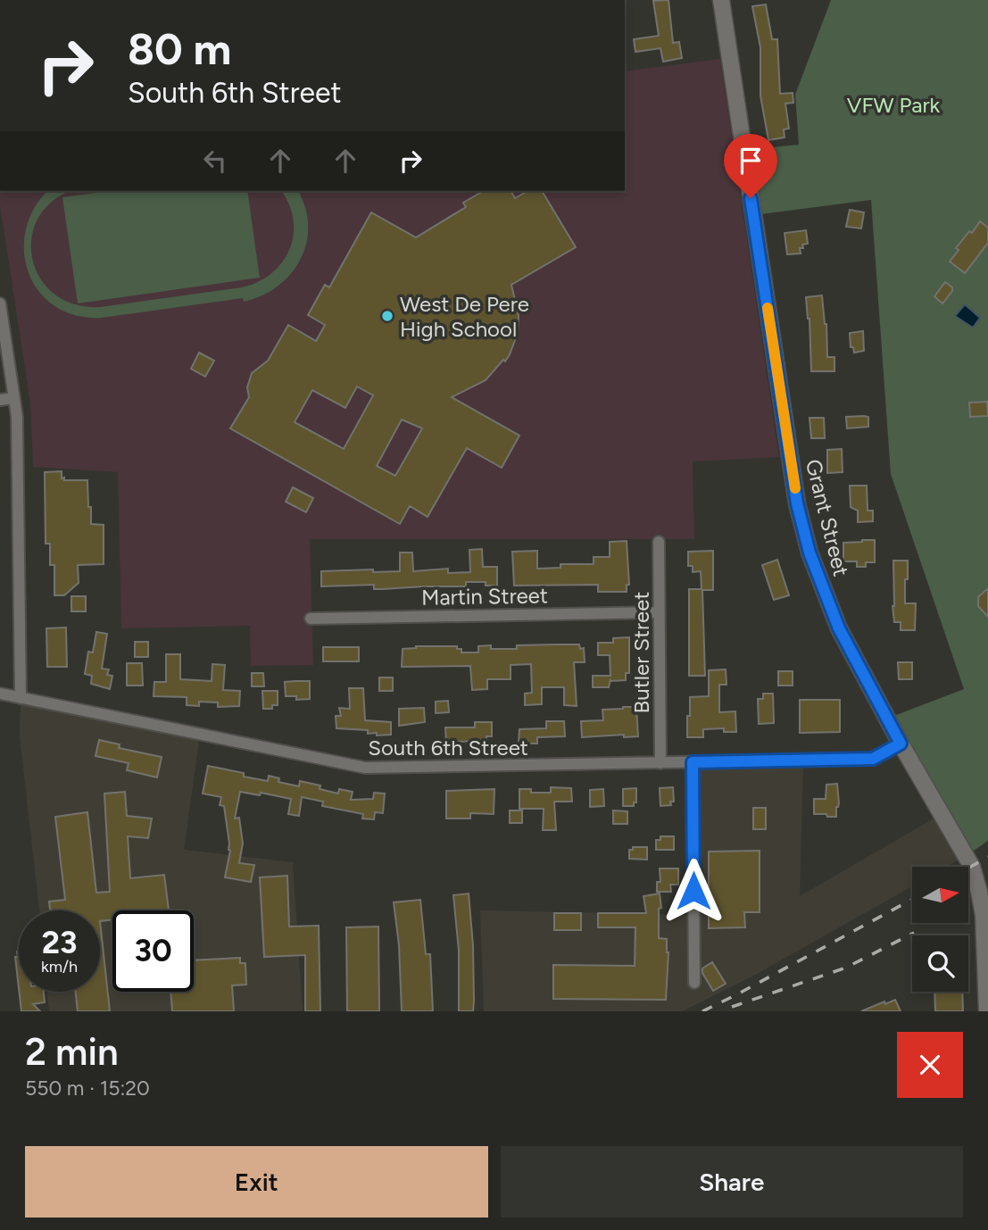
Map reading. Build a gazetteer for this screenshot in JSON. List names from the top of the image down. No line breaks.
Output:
{"streets":{"street":["Grant Street","Martin Street","Butler Street","South 6th Street"]},"crossings":[["Grant Street","South 6th Street"],["Martin Street","Butler Street"],["Butler Street","South 6th Street"]],"parks":["VFW Park"],"places":["West De Pere High School"],"north":"right","page":{"turn":["80 m","South 6th Street"],"speed":"23 km/h","limit":"30","heading":["2 min","550 m · 15:20"],"buttons":["Exit","Share"]}}
